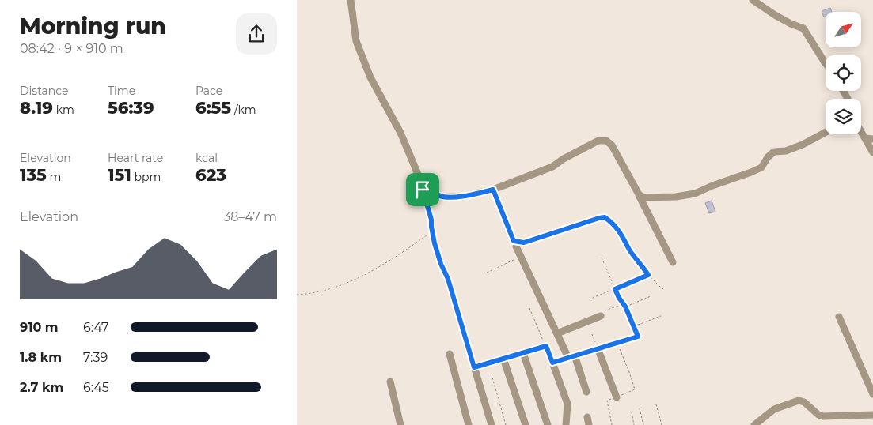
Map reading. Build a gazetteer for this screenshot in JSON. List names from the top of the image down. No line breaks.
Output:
{"north":"top right","page":{"heading":["Morning run","08:42 · 9 × 910 m"],"stats":[["Distance","8.19 km"],["Time","56:39"],["Pace","6:55 /km"],["Elevation","135 m"],["Heart rate","151 bpm"],["kcal","623"]],"chart":["Elevation","38–47 m"],"list":[{"name":"910 m","note":"6:47"},{"name":"1.8 km","note":"7:39"},{"name":"2.7 km","note":"6:45"}]}}
